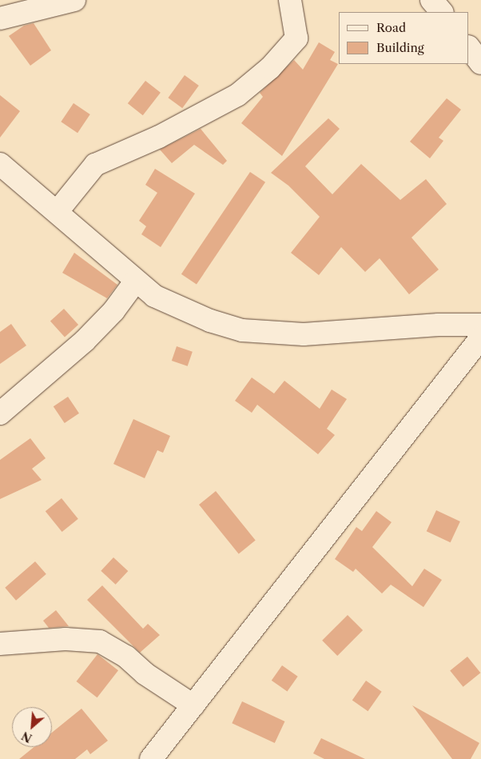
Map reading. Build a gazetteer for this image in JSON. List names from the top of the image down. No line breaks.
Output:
{"legend":["Road","Building"],"north":"bottom left"}
